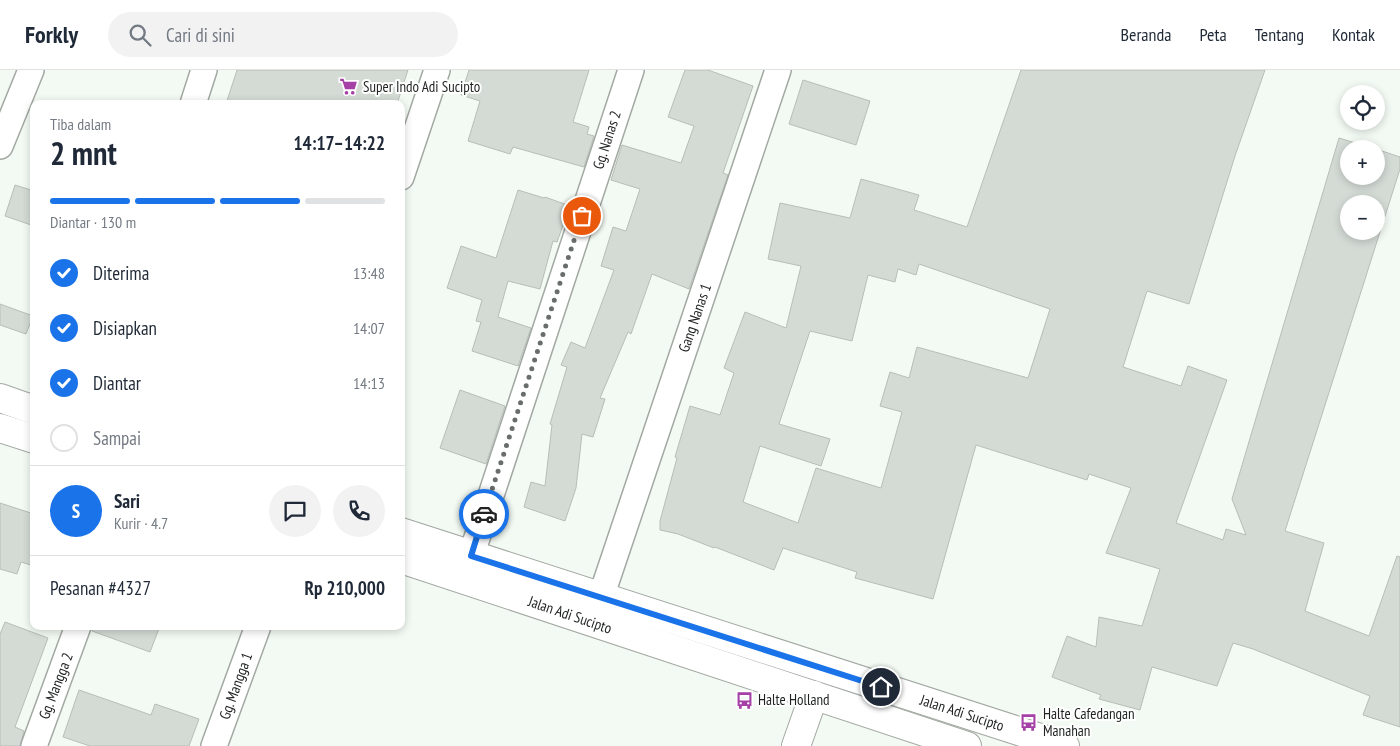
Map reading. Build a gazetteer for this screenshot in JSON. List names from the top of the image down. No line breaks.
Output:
{"streets":{"main road":["Jalan Adi Sucipto"],"street":["Gg. Nanas 2","Gang Nanas 1","Gg. Mangga 2","Gg. Mangga 1"]},"crossings":[["Gg. Nanas 2","Jalan Adi Sucipto"],["Gang Nanas 1","Jalan Adi Sucipto"]],"places":{"supermarket":["Super Indo Adi Sucipto"],"bus stop":["Halte Holland","Halte Cafedangan Manahan"]},"page":{"header":"Forkly","search":"Cari di sini","nav":["Beranda","Peta","Tentang","Kontak"],"map_buttons":["+","−"],"heading":["2 mnt","Tiba dalam","14:17–14:22"],"panel":["Sari","Kurir · 4.7","Pesanan #4327","Rp 210,000"],"bar":"Diantar · 130 m","list":[["Diterima","13:48"],["Disiapkan","14:07"],["Diantar","14:13"],"Sampai"],"round":"S"}}
